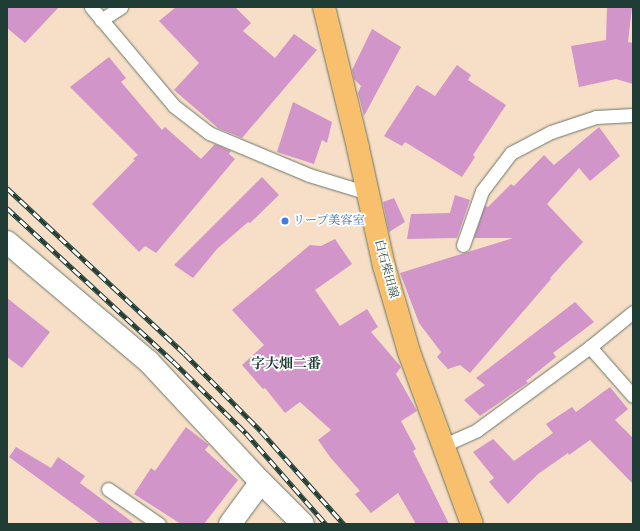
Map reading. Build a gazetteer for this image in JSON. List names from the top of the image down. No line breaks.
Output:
{"streets":{"main road":["白石柴田線"]},"districts":["字大畑二番"],"places":["リープ美容室"]}
